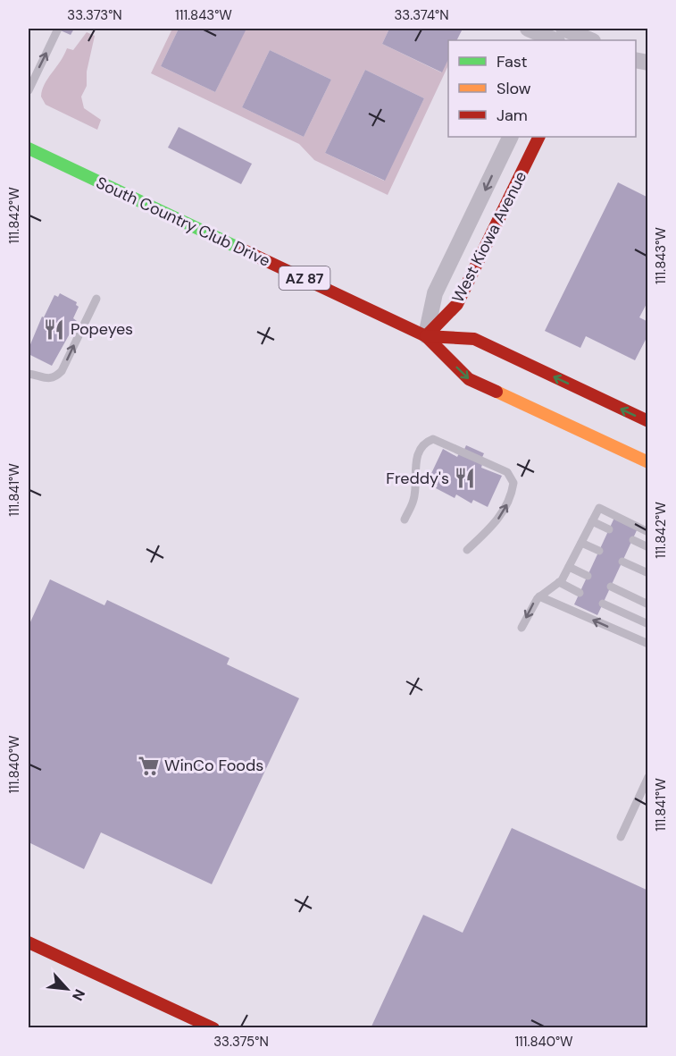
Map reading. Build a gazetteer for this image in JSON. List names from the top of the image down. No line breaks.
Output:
{"streets":{"main road":["South Country Club Drive","West Kiowa Avenue","AZ 87"]},"crossings":[["South Country Club Drive","West Kiowa Avenue"]],"one_way":["West Kiowa Avenue"],"places":{"restaurant":["Popeyes","Freddy's"],"supermarket":["WinCo Foods"]},"legend":["Fast","Slow","Jam"],"north":"bottom right","coordinates":["33.373°N","111.843°W","33.374°N","111.842°W","111.841°W","111.840°W","33.375°N"]}
